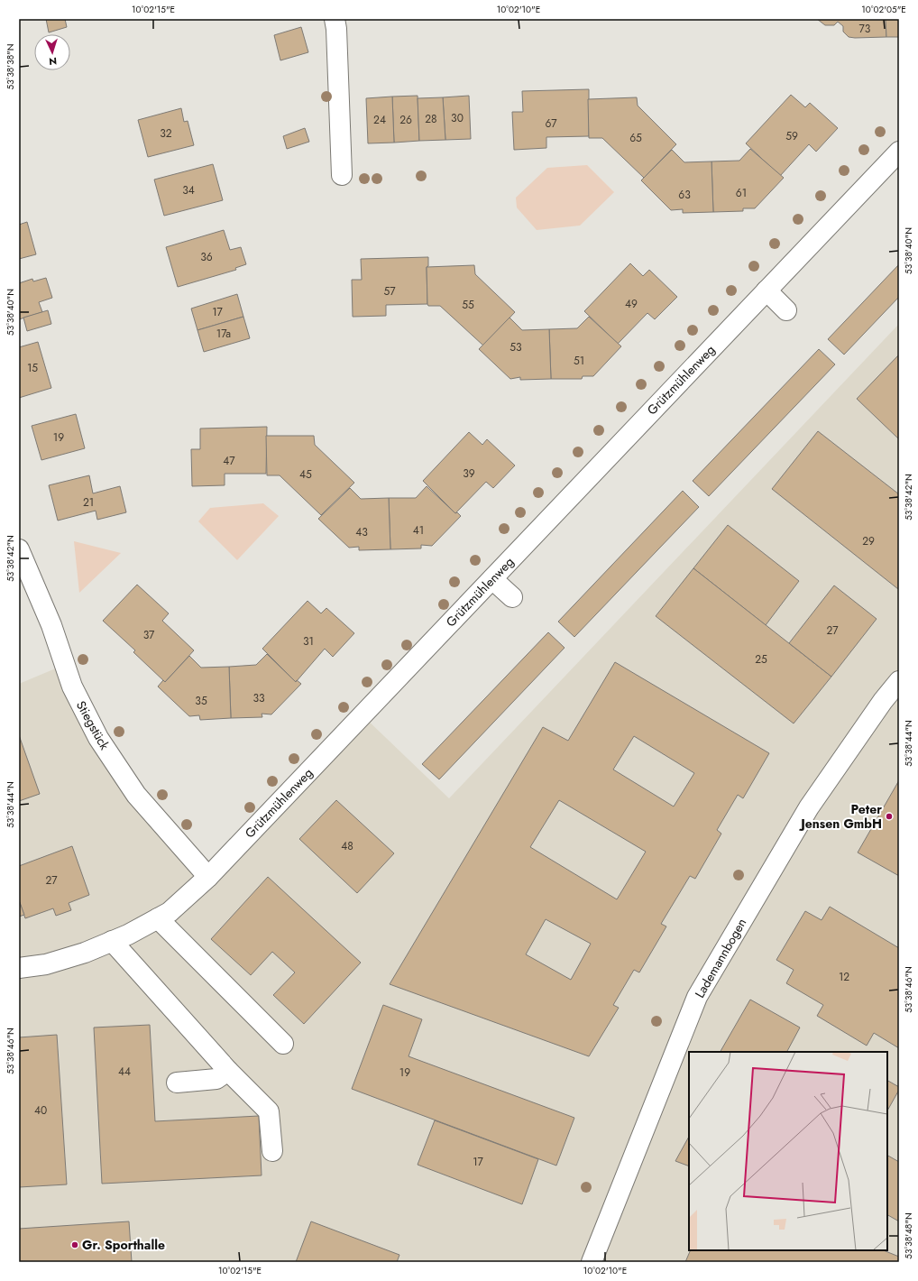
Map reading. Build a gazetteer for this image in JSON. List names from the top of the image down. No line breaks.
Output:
{"streets":{"street":["Grützmühlenweg","Stiegstück","Lademannbogen"]},"crossings":[["Grützmühlenweg","Stiegstück"]],"places":["Peter Jensen GmbH","Gr. Sporthalle"],"house_numbers":["73","30","28","24","26","67","32","59","65","34","61","63","36","57","49","55","17","17a","53","51","15","19","47","39","45","21","41","43","29","27","37","31","25","33","35","48","27","12","44","19","40","17"],"north":"bottom","coordinates":["10°02'15\"E","10°02'10\"E","10°02'05\"E","53°38'38\"N","53°38'40\"N","53°38'42\"N","53°38'44\"N","53°38'46\"N","53°38'48\"N"]}
